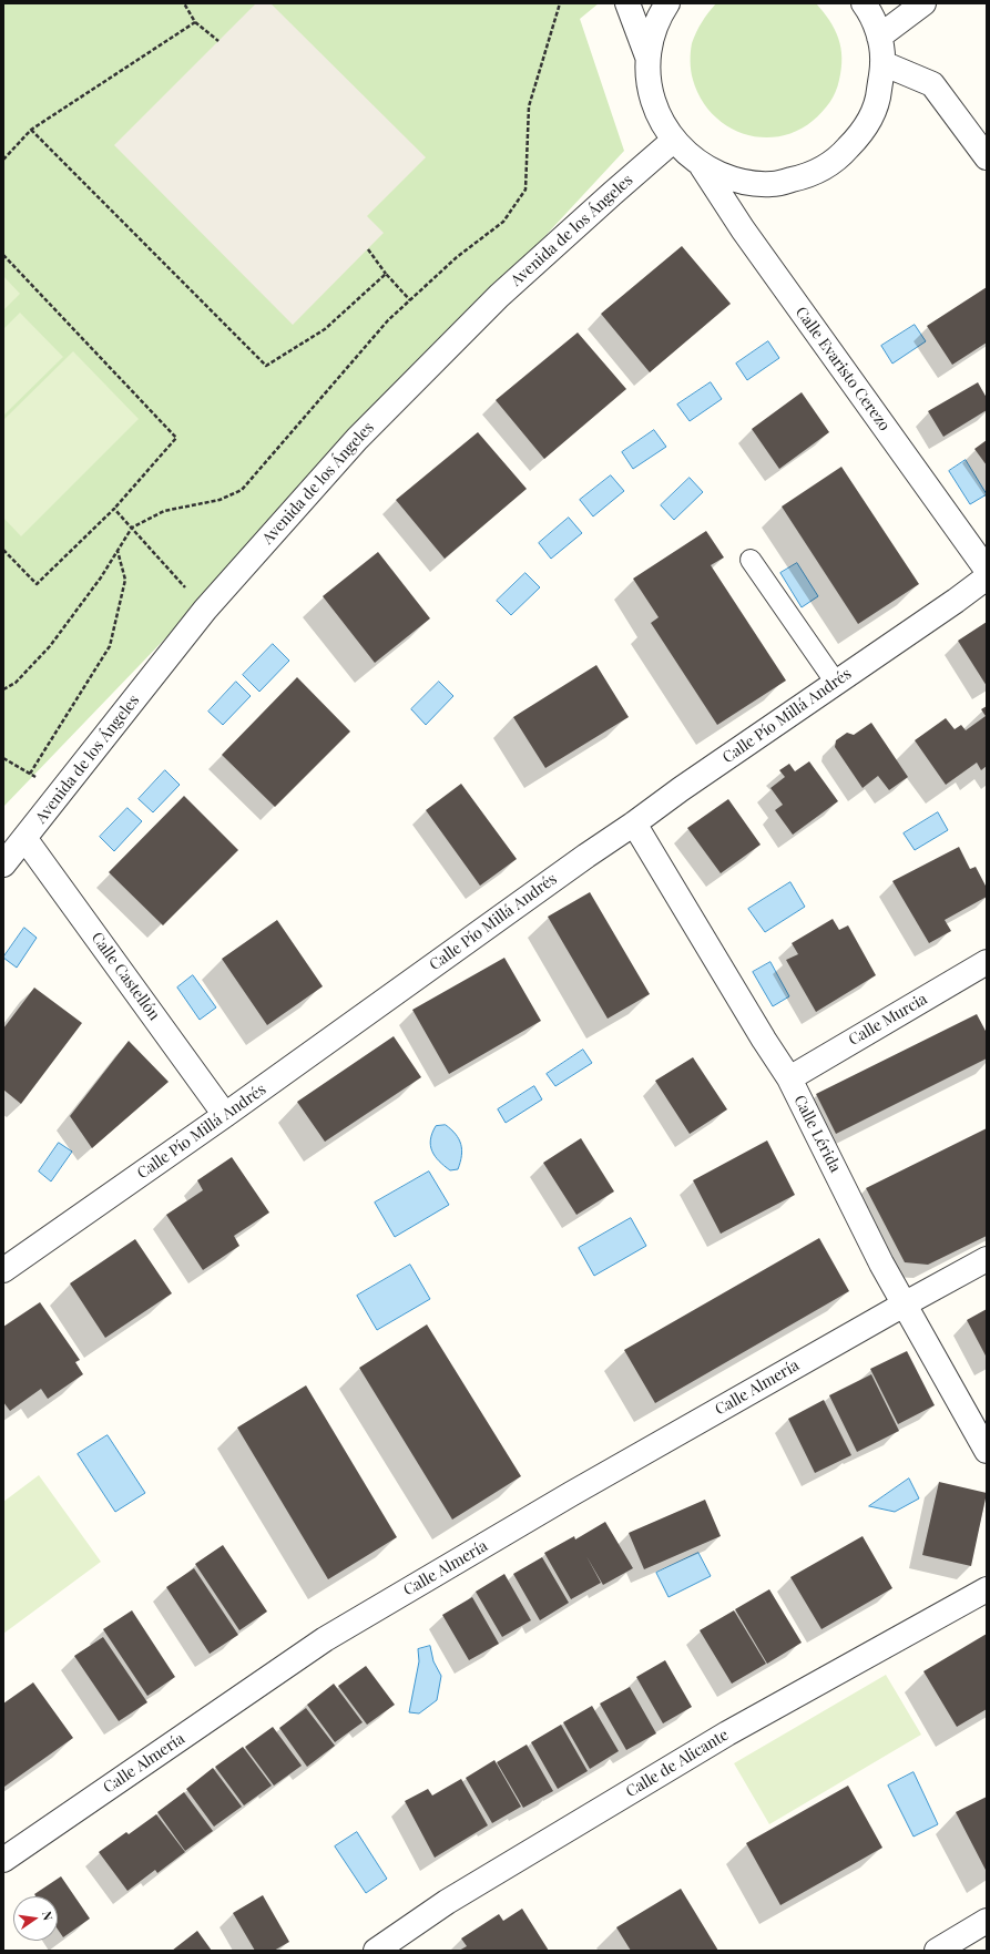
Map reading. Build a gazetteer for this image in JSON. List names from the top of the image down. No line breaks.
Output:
{"streets":{"street":["Avenida de los Ángeles","Calle Evaristo Cerezo","Calle Pío Millá Andrés","Calle Castellón","Calle Murcia","Calle Lérida","Calle Almería","Calle de Alicante"]},"crossings":[["Avenida de los Ángeles","Calle Castellón"],["Calle Pío Millá Andrés","Calle Castellón"],["Calle Pío Millá Andrés","Calle Lérida"],["Calle Murcia","Calle Lérida"],["Calle Lérida","Calle Almería"]],"north":"right"}
